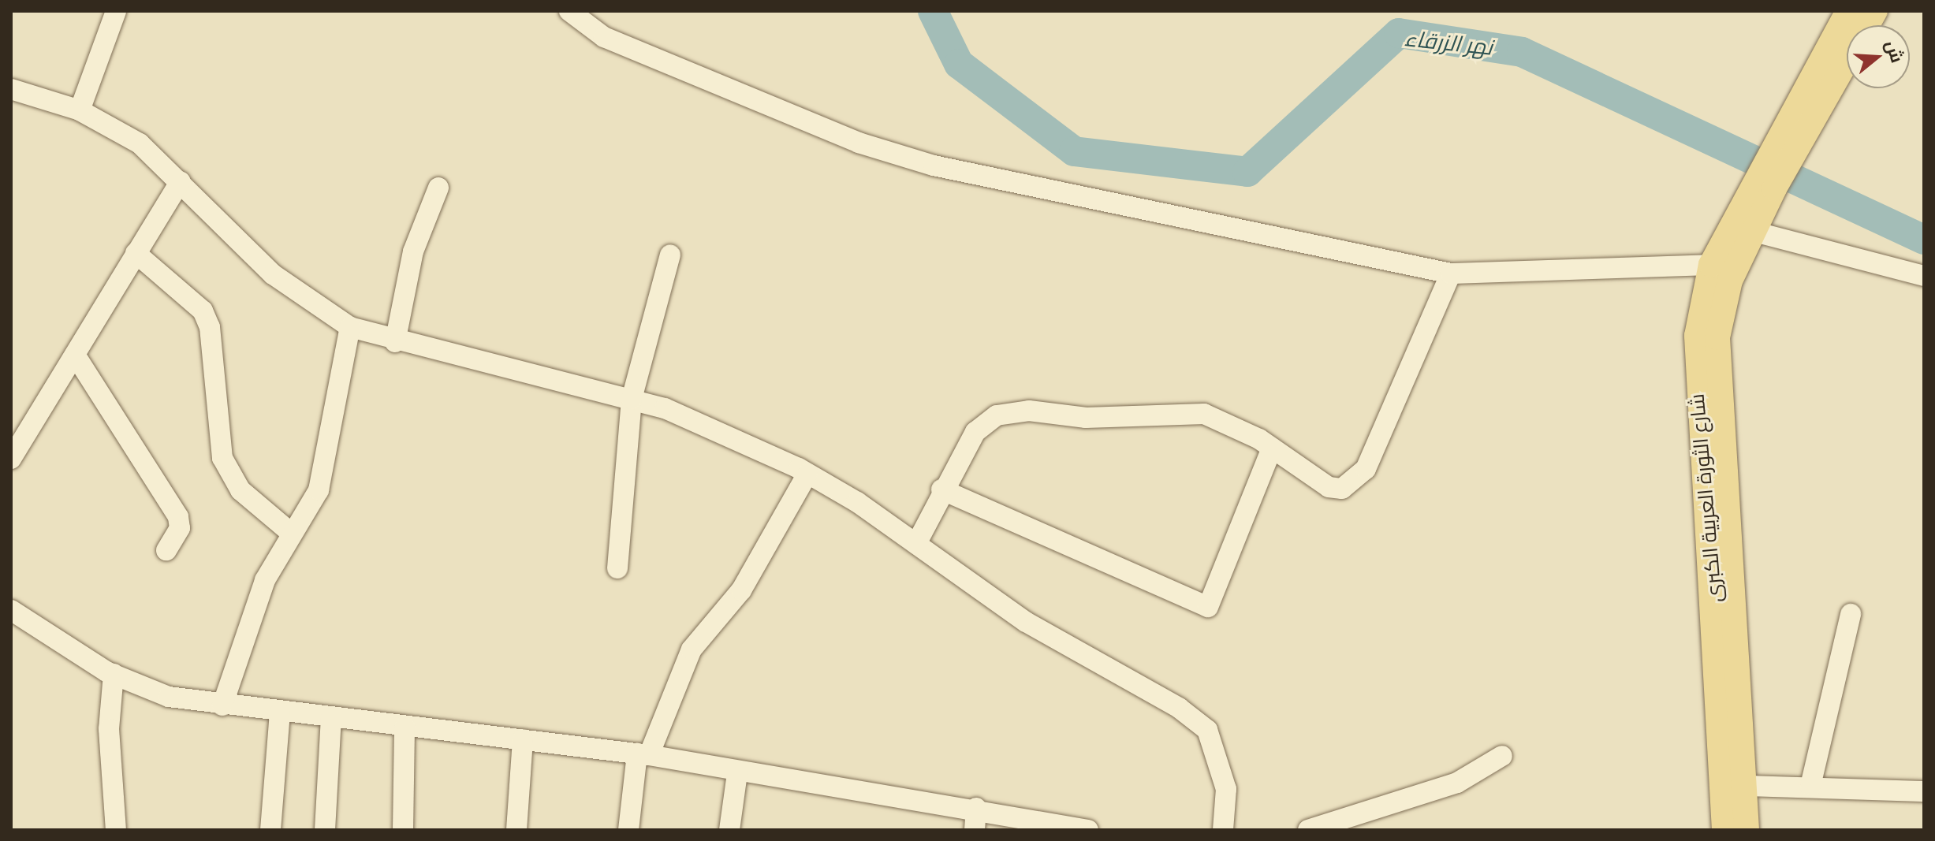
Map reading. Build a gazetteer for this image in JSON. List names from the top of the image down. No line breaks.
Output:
{"streets":{"main road":["شارع الثورة العربية الكبرى"]},"water":["نهر الزرقاء"],"north":"right"}
